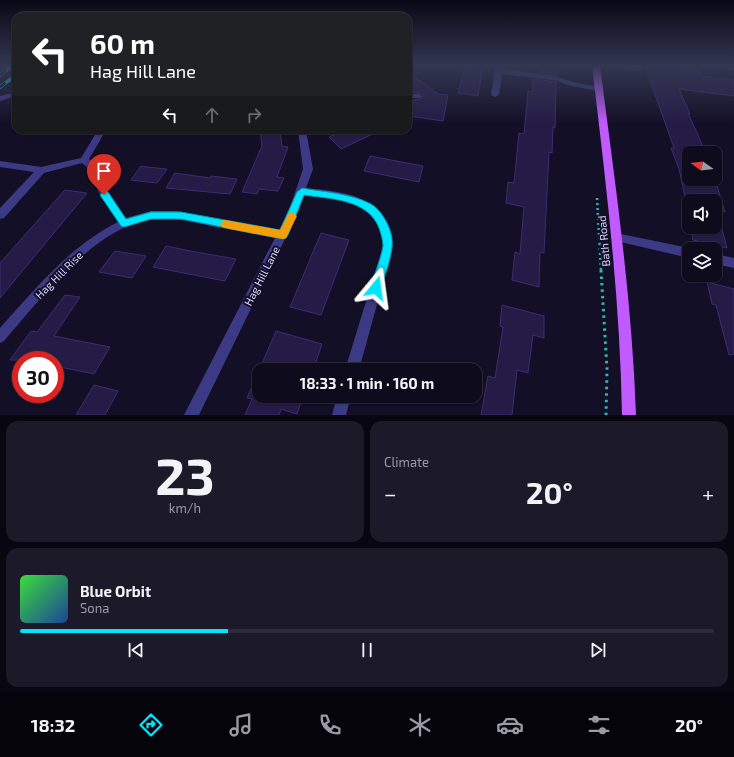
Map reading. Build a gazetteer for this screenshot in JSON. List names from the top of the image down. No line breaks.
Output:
{"streets":{"main road":["Bath Road"],"street":["Hag Hill Rise","Hag Hill Lane"]},"crossings":[["Hag Hill Rise","Hag Hill Lane"]],"north":"left","page":{"turn":["60 m","Hag Hill Lane"],"limit":"30","trip":"18:33 · 1 min · 160 m","tile":[["23","km/h"],"Climate"],"heat":["−","20°","+"],"song":["Blue Orbit","Sona"],"tabs":["18:32","20°"]}}
